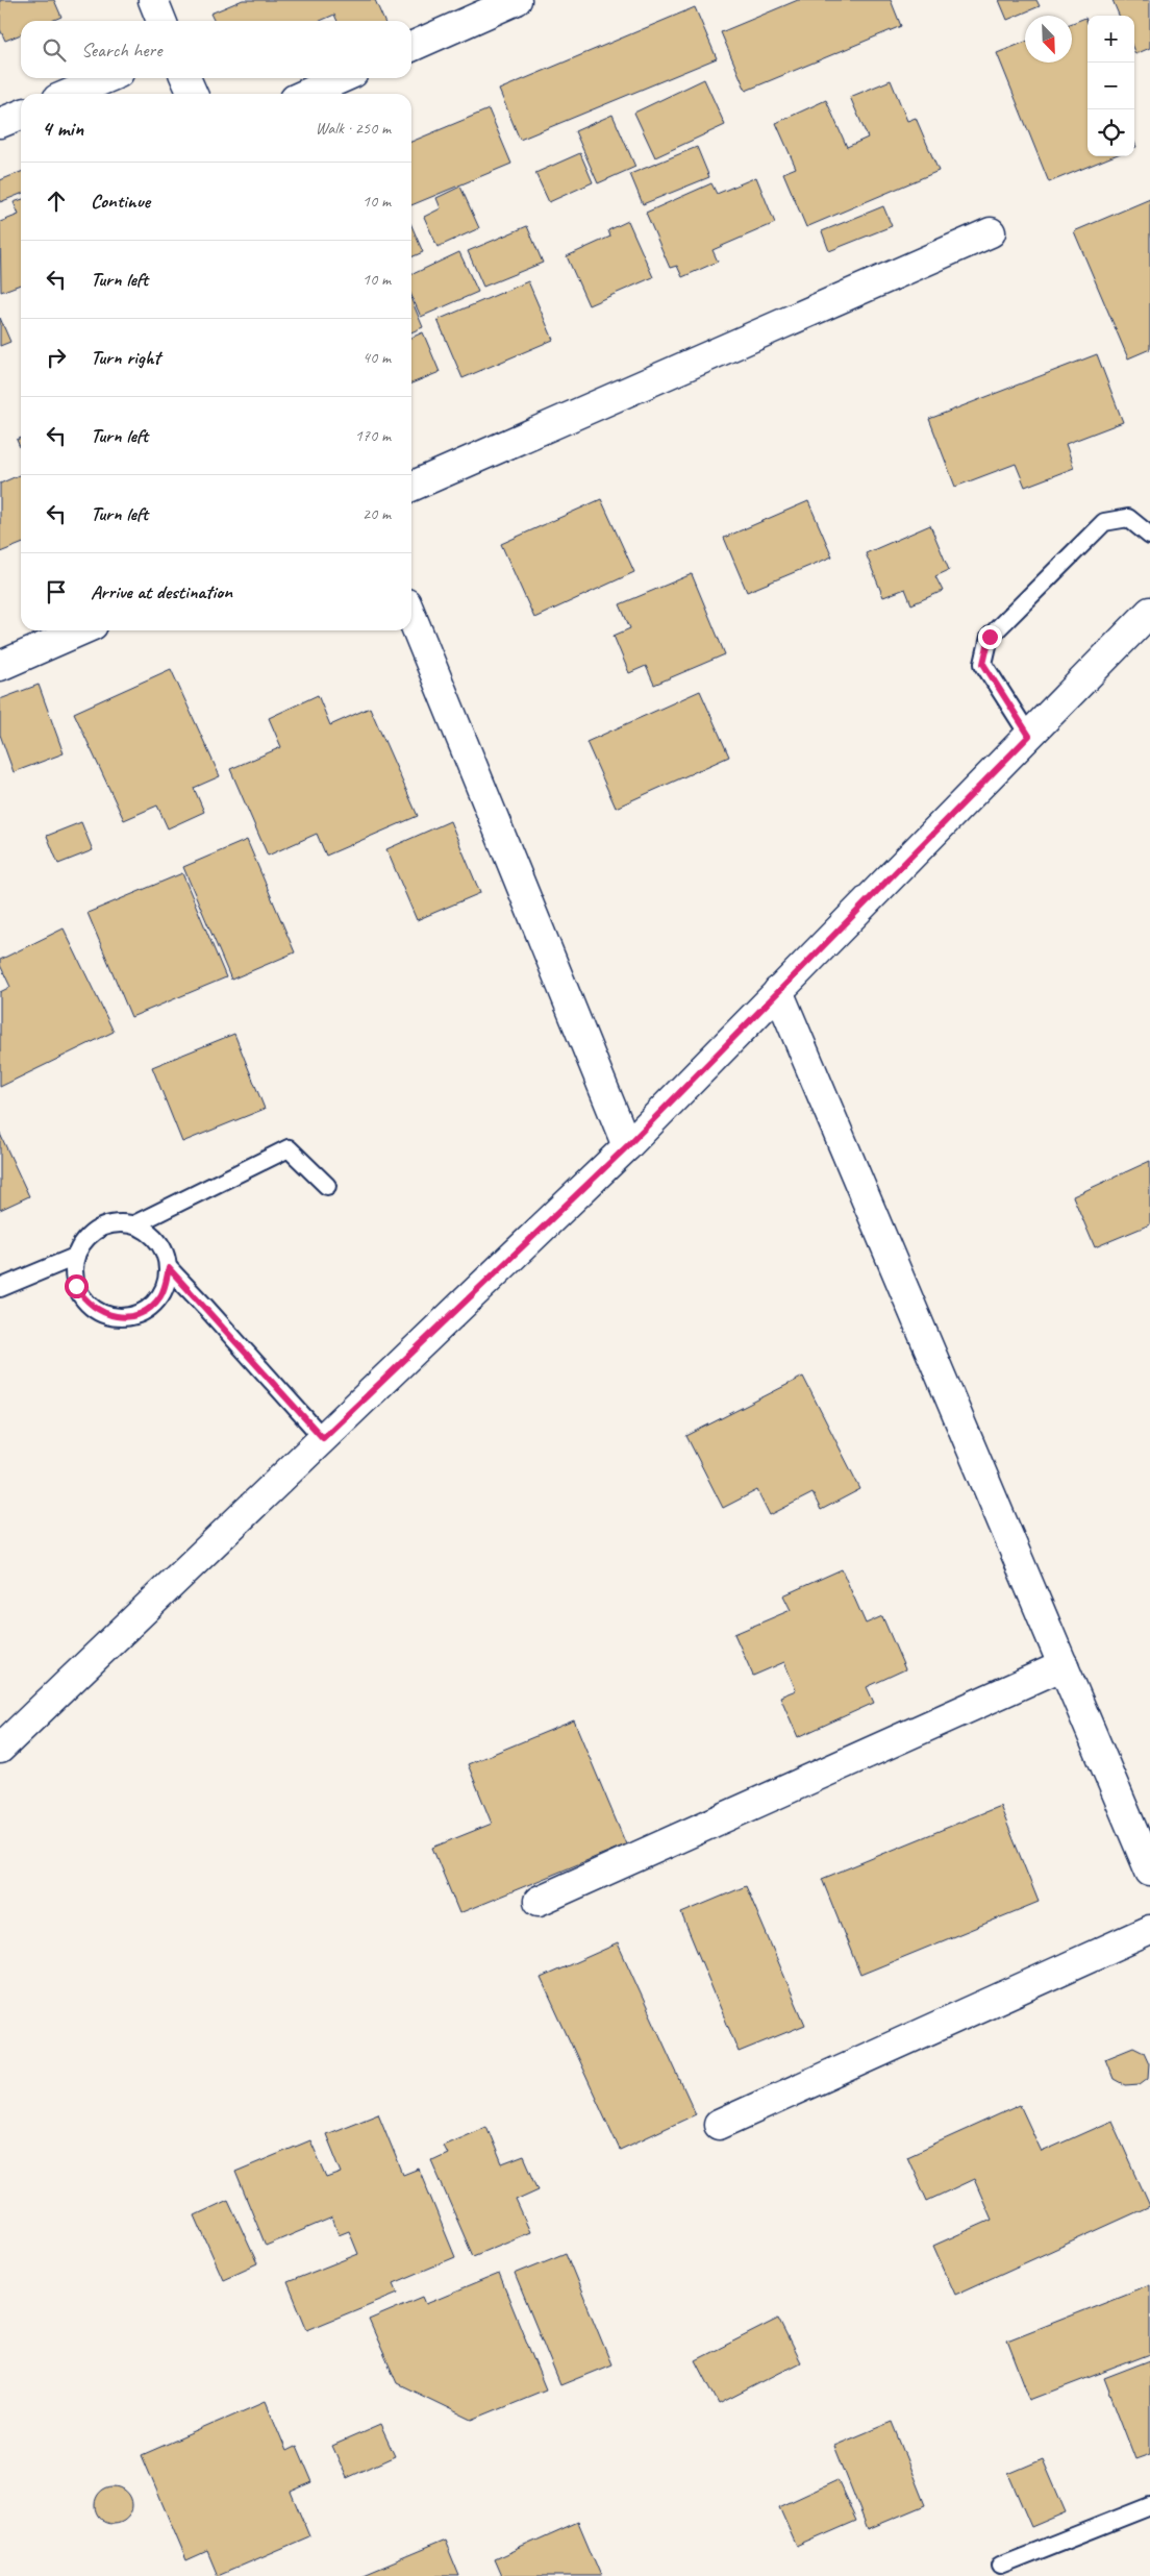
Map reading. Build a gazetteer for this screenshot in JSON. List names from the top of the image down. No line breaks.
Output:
{"north":"bottom right","page":{"map_buttons":["+","−"],"search":"Search here","heading":["4 min","Walk · 250 m"],"list":[["Continue","10 m"],["Turn left","10 m"],["Turn right","40 m"],["Turn left","170 m"],["Turn left","20 m"],"Arrive at destination"]}}
